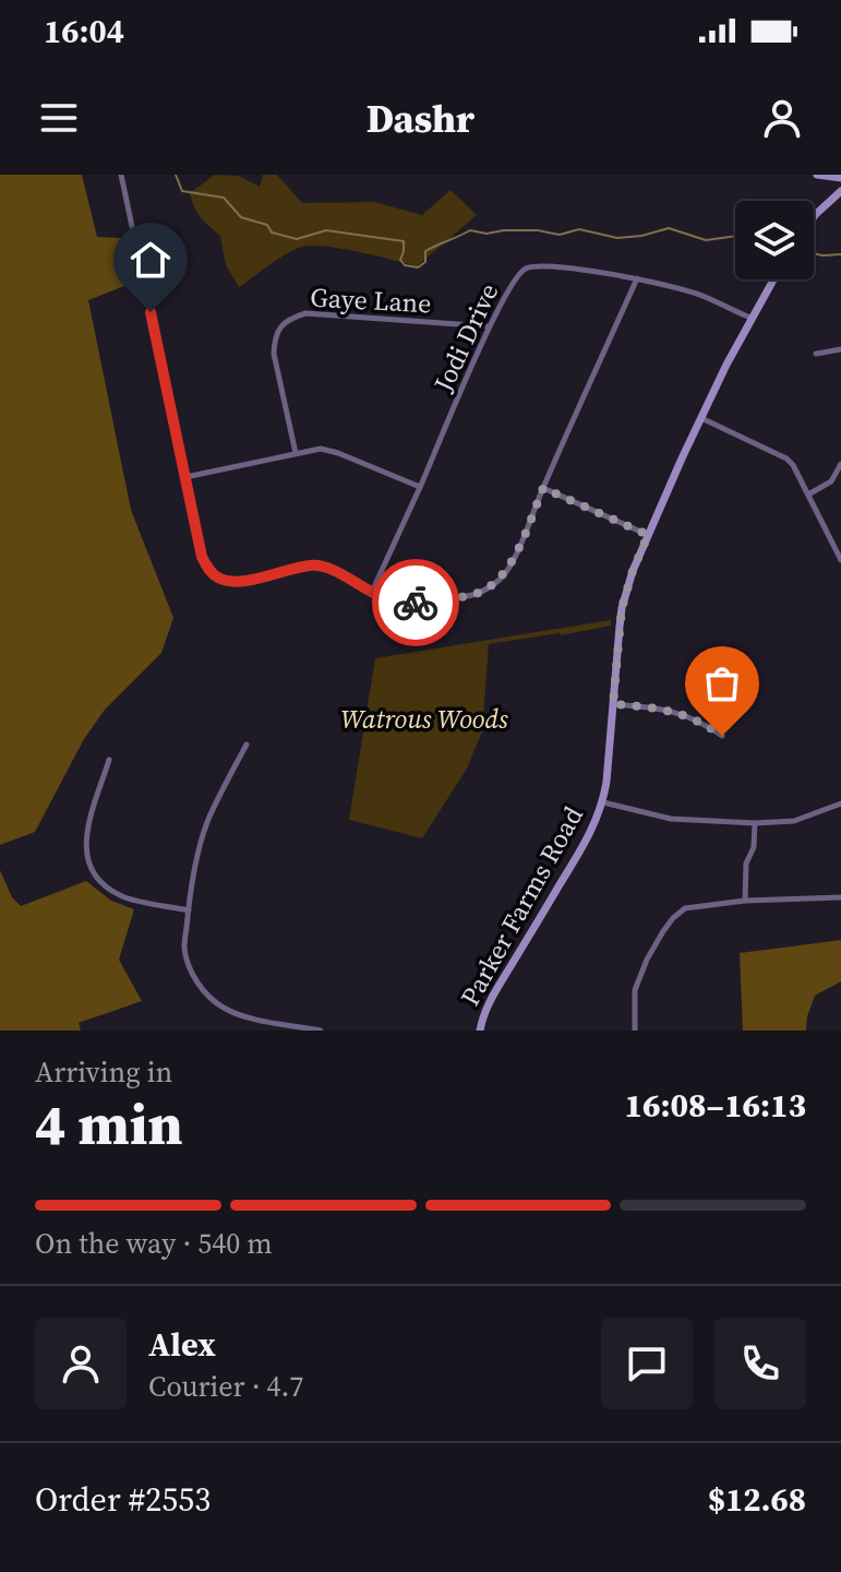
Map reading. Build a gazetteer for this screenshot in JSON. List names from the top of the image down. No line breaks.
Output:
{"streets":{"street":["Gaye Lane","Jodi Drive","Parker Farms Road"]},"crossings":[["Gaye Lane","Jodi Drive"],["Jodi Drive","Parker Farms Road"]],"parks":["Watrous Woods"],"page":{"status":"16:04","header":"Dashr","heading":["4 min","Arriving in","16:08–16:13"],"panel":["Alex","Courier · 4.7","Order #2553","$12.68"],"bar":"On the way · 540 m"}}
